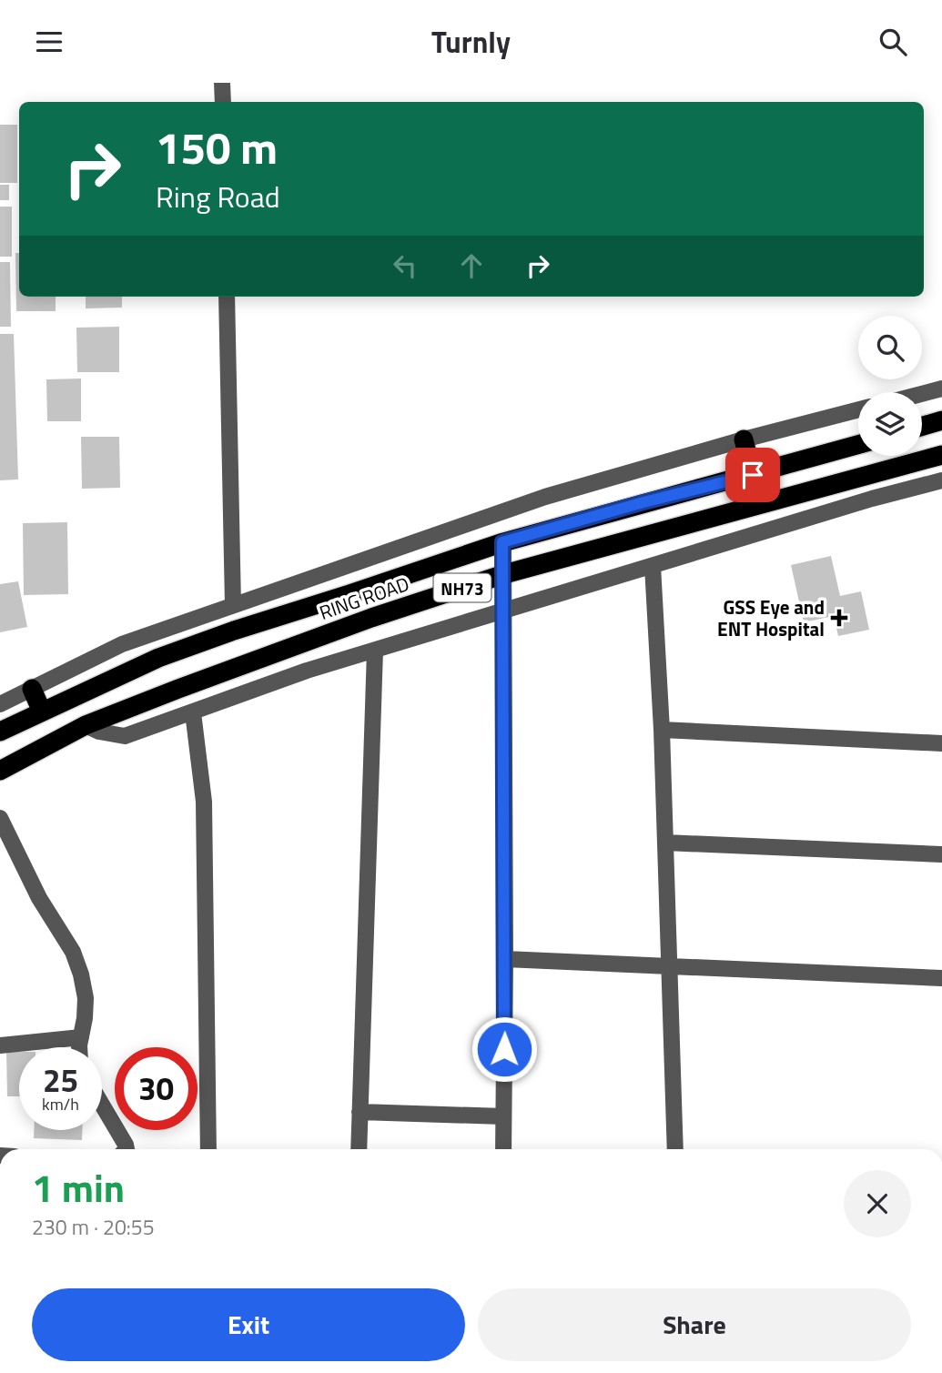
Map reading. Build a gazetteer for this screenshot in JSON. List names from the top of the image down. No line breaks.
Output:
{"streets":{"highway":["NH73","RING ROAD"]},"places":{"health":["GSS Eye and ENT Hospital"]},"page":{"header":"Turnly","turn":["150 m","Ring Road"],"speed":"25 km/h","limit":"30","heading":["1 min","230 m · 20:55"],"buttons":["Exit","Share"]}}
